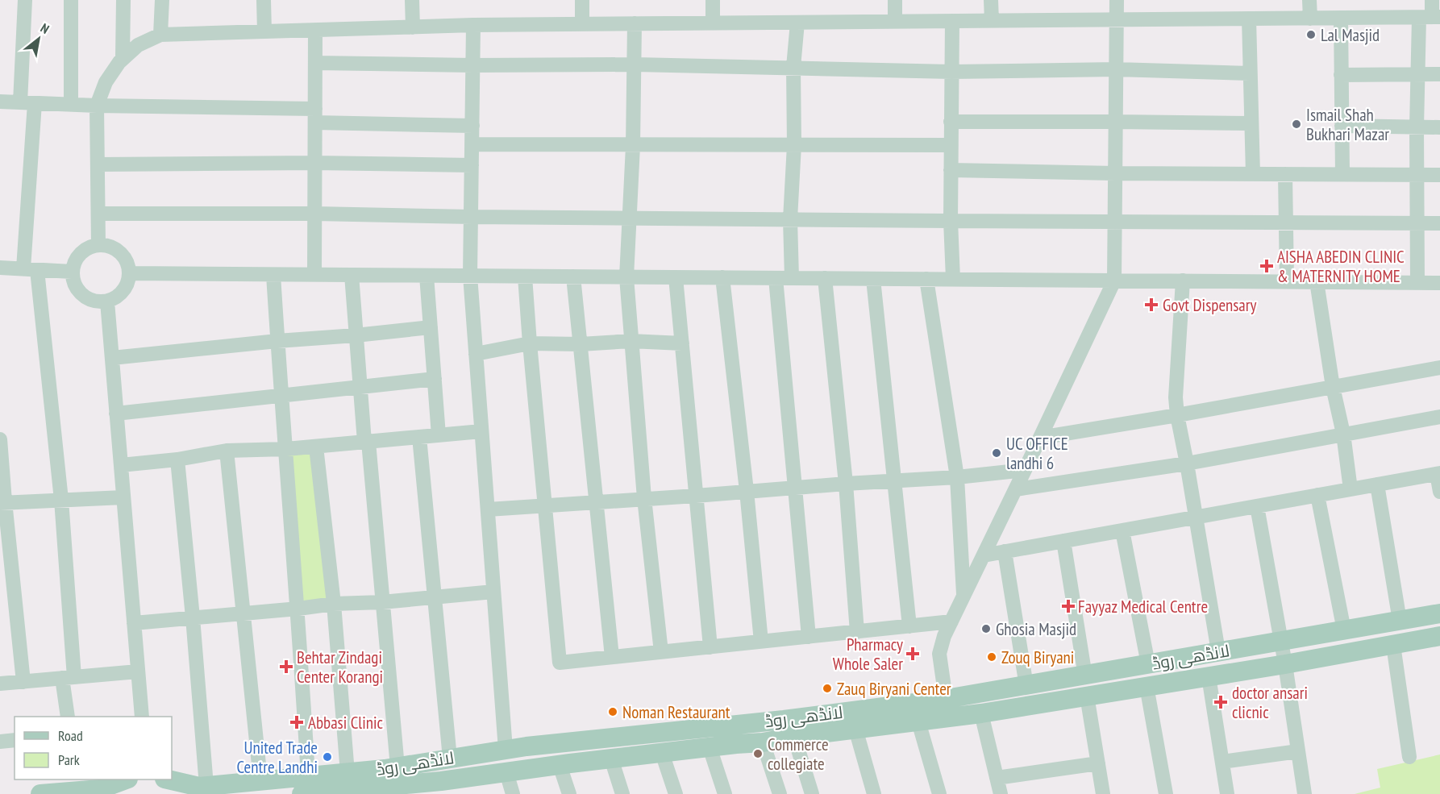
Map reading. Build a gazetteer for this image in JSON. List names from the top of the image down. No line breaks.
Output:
{"streets":{"main road":["لانڈھی روڈ"]},"places":{"other":["Lal Masjid","Ismail Shah Bukhari Mazar","UC OFFICE landhi 6","Ghosia Masjid","Zouq Biryani","Zauq Biryani Center","Noman Restaurant","Commerce collegiate","United Trade Centre Landhi"],"health":["AISHA ABEDIN CLINIC & MATERNITY HOME","Govt Dispensary","Fayyaz Medical Centre","Pharmacy Whole Saler","Behtar Zindagi Center Korangi","doctor ansari clicnic","Abbasi Clinic"]},"legend":["Road","Park"],"north":"top right"}
